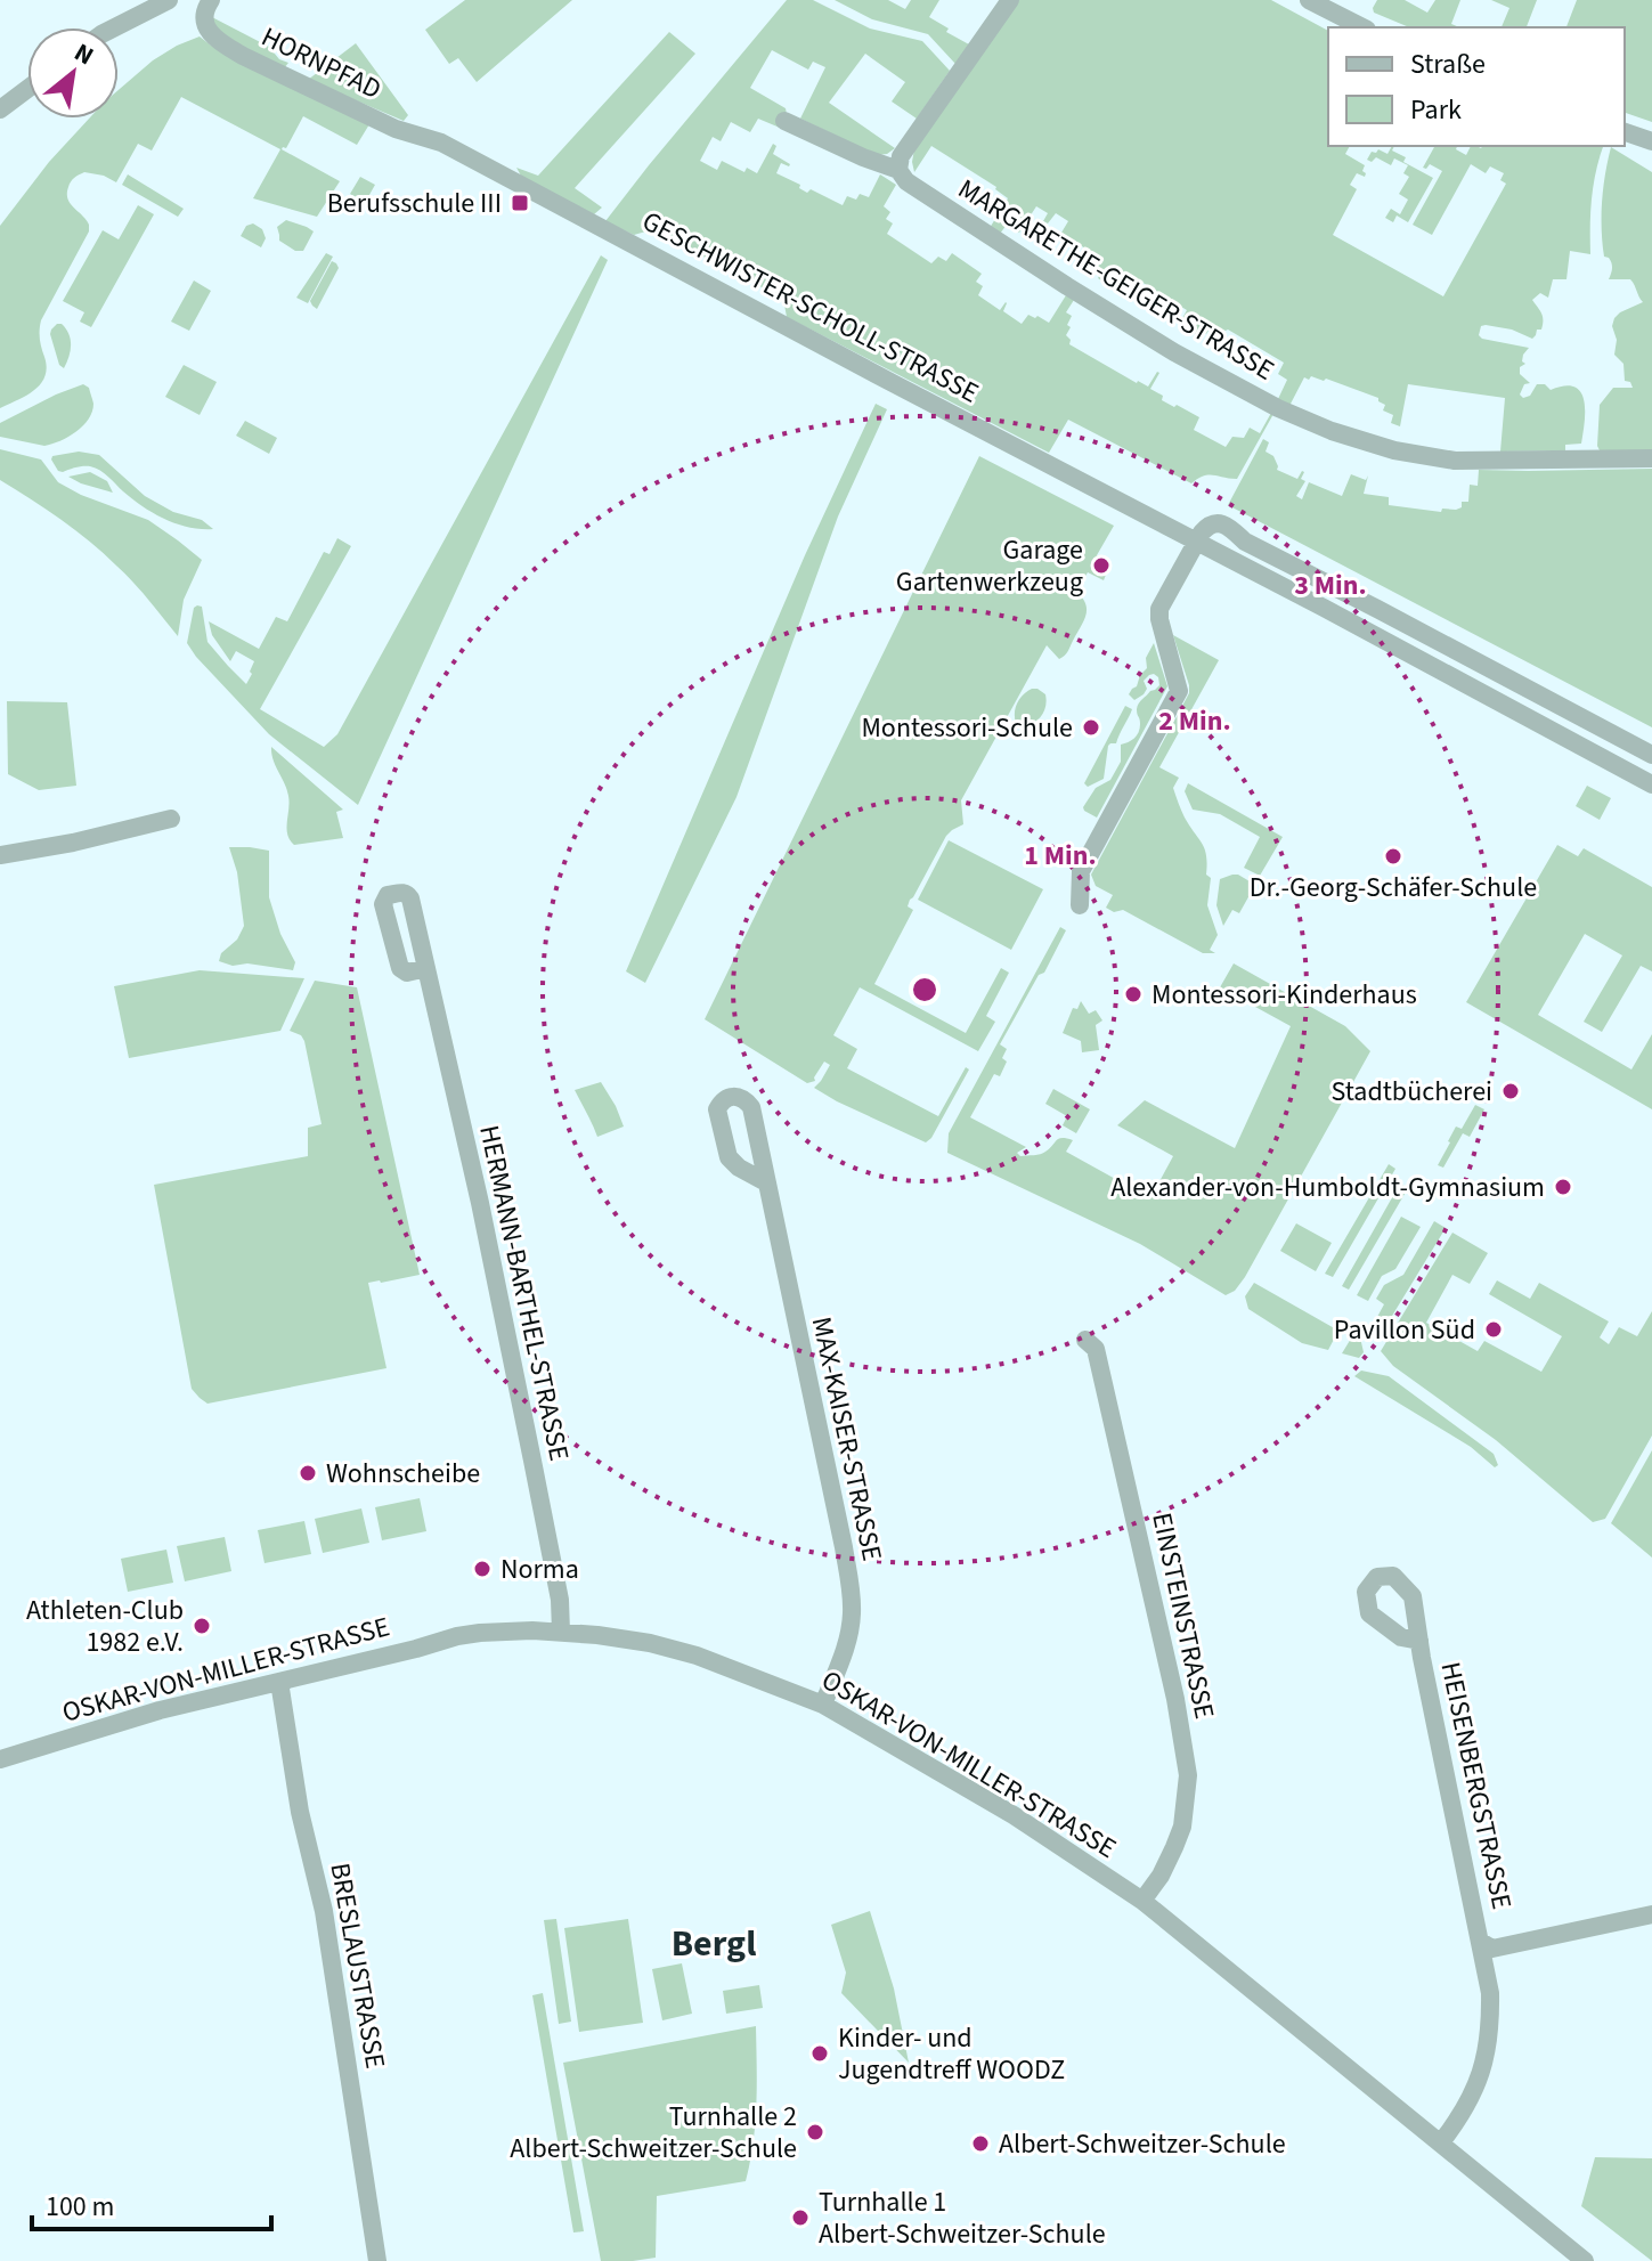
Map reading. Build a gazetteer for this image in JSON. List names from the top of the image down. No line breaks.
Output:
{"streets":{"street":["HORNPFAD","MARGARETHE-GEIGER-STRASSE","GESCHWISTER-SCHOLL-STRASSE","HERMANN-BARTHEL-STRASSE","MAX-KAISER-STRASSE","EINSTEINSTRASSE","OSKAR-VON-MILLER-STRASSE","HEISENBERGSTRASSE","BRESLAUSTRASSE"]},"crossings":[["HORNPFAD","GESCHWISTER-SCHOLL-STRASSE"],["HERMANN-BARTHEL-STRASSE","OSKAR-VON-MILLER-STRASSE"],["MAX-KAISER-STRASSE","OSKAR-VON-MILLER-STRASSE"],["EINSTEINSTRASSE","OSKAR-VON-MILLER-STRASSE"],["OSKAR-VON-MILLER-STRASSE","HEISENBERGSTRASSE"],["OSKAR-VON-MILLER-STRASSE","BRESLAUSTRASSE"]],"districts":["Bergl"],"places":{"transit":["Berufsschule III"],"other":["Garage Gartenwerkzeug","Montessori-Schule","Dr.-Georg-Schäfer-Schule","Montessori-Kinderhaus","Stadtbücherei","Alexander-von-Humboldt-Gymnasium","Pavillon Süd","Wohnscheibe","Norma","Athleten-Club 1982 e.V.","Kinder- und Jugendtreff WOODZ","Turnhalle 2 Albert-Schweitzer-Schule","Albert-Schweitzer-Schule","Turnhalle 1 Albert-Schweitzer-Schule"]},"legend":["Straße","Park"],"scale_bar":"100 m","north":"top right","rings":["3 Min.","2 Min.","1 Min."]}
